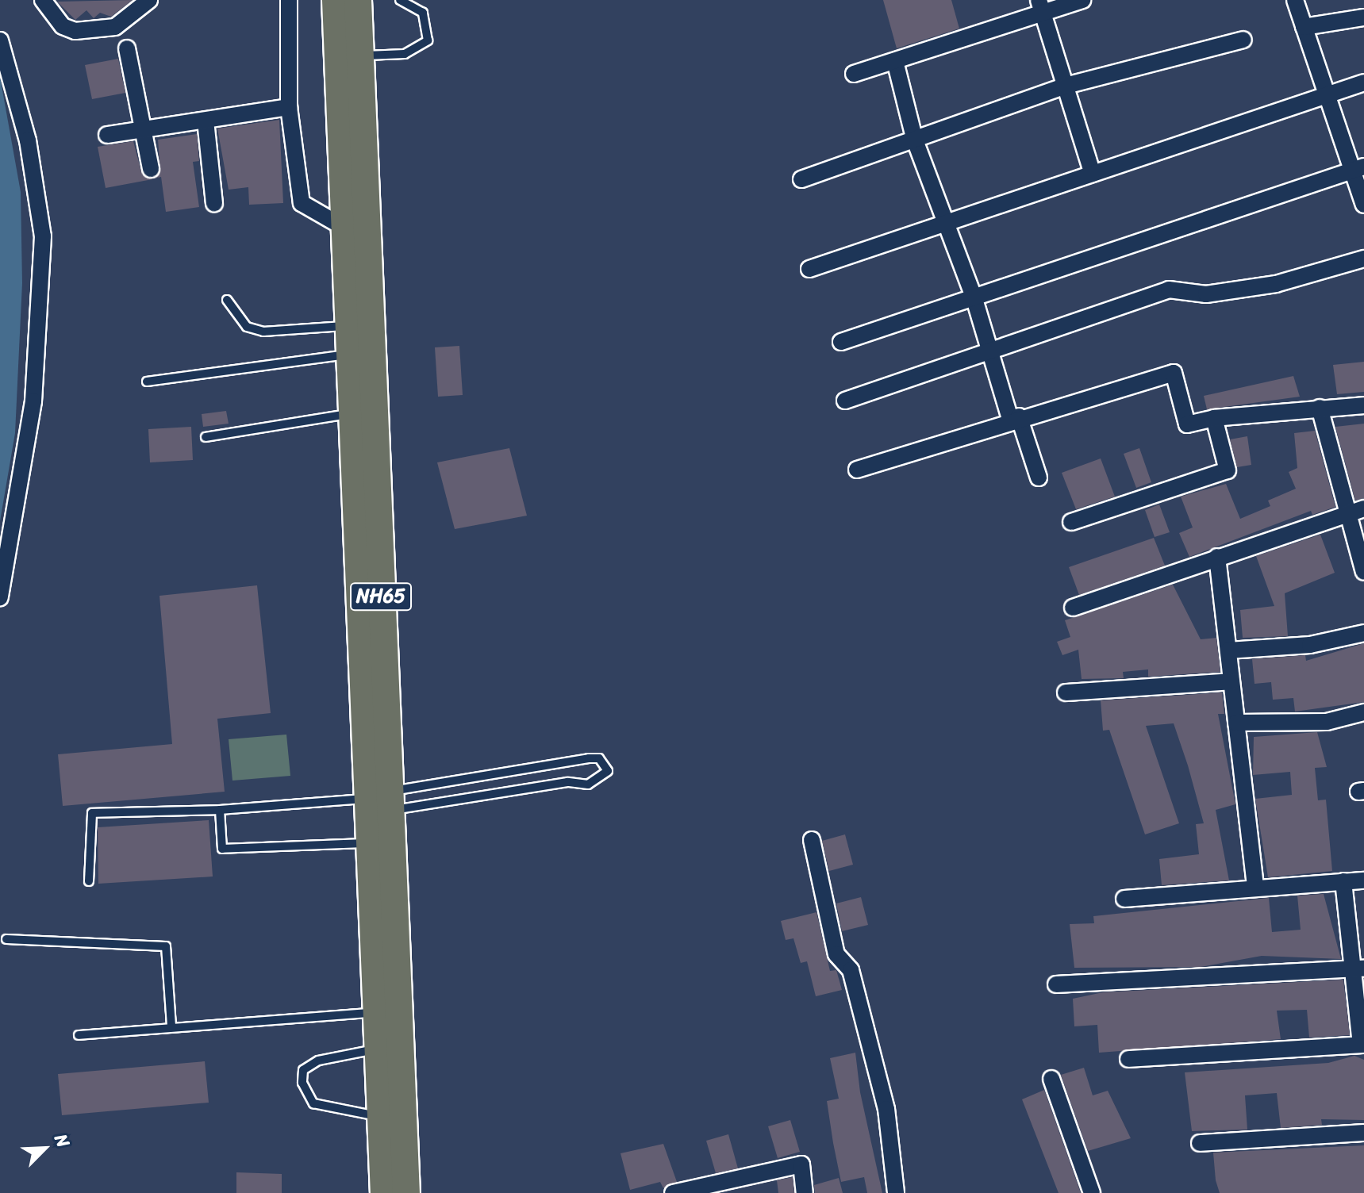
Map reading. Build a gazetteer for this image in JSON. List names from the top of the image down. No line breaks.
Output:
{"streets":{"highway":["NH65"]},"north":"top right"}
